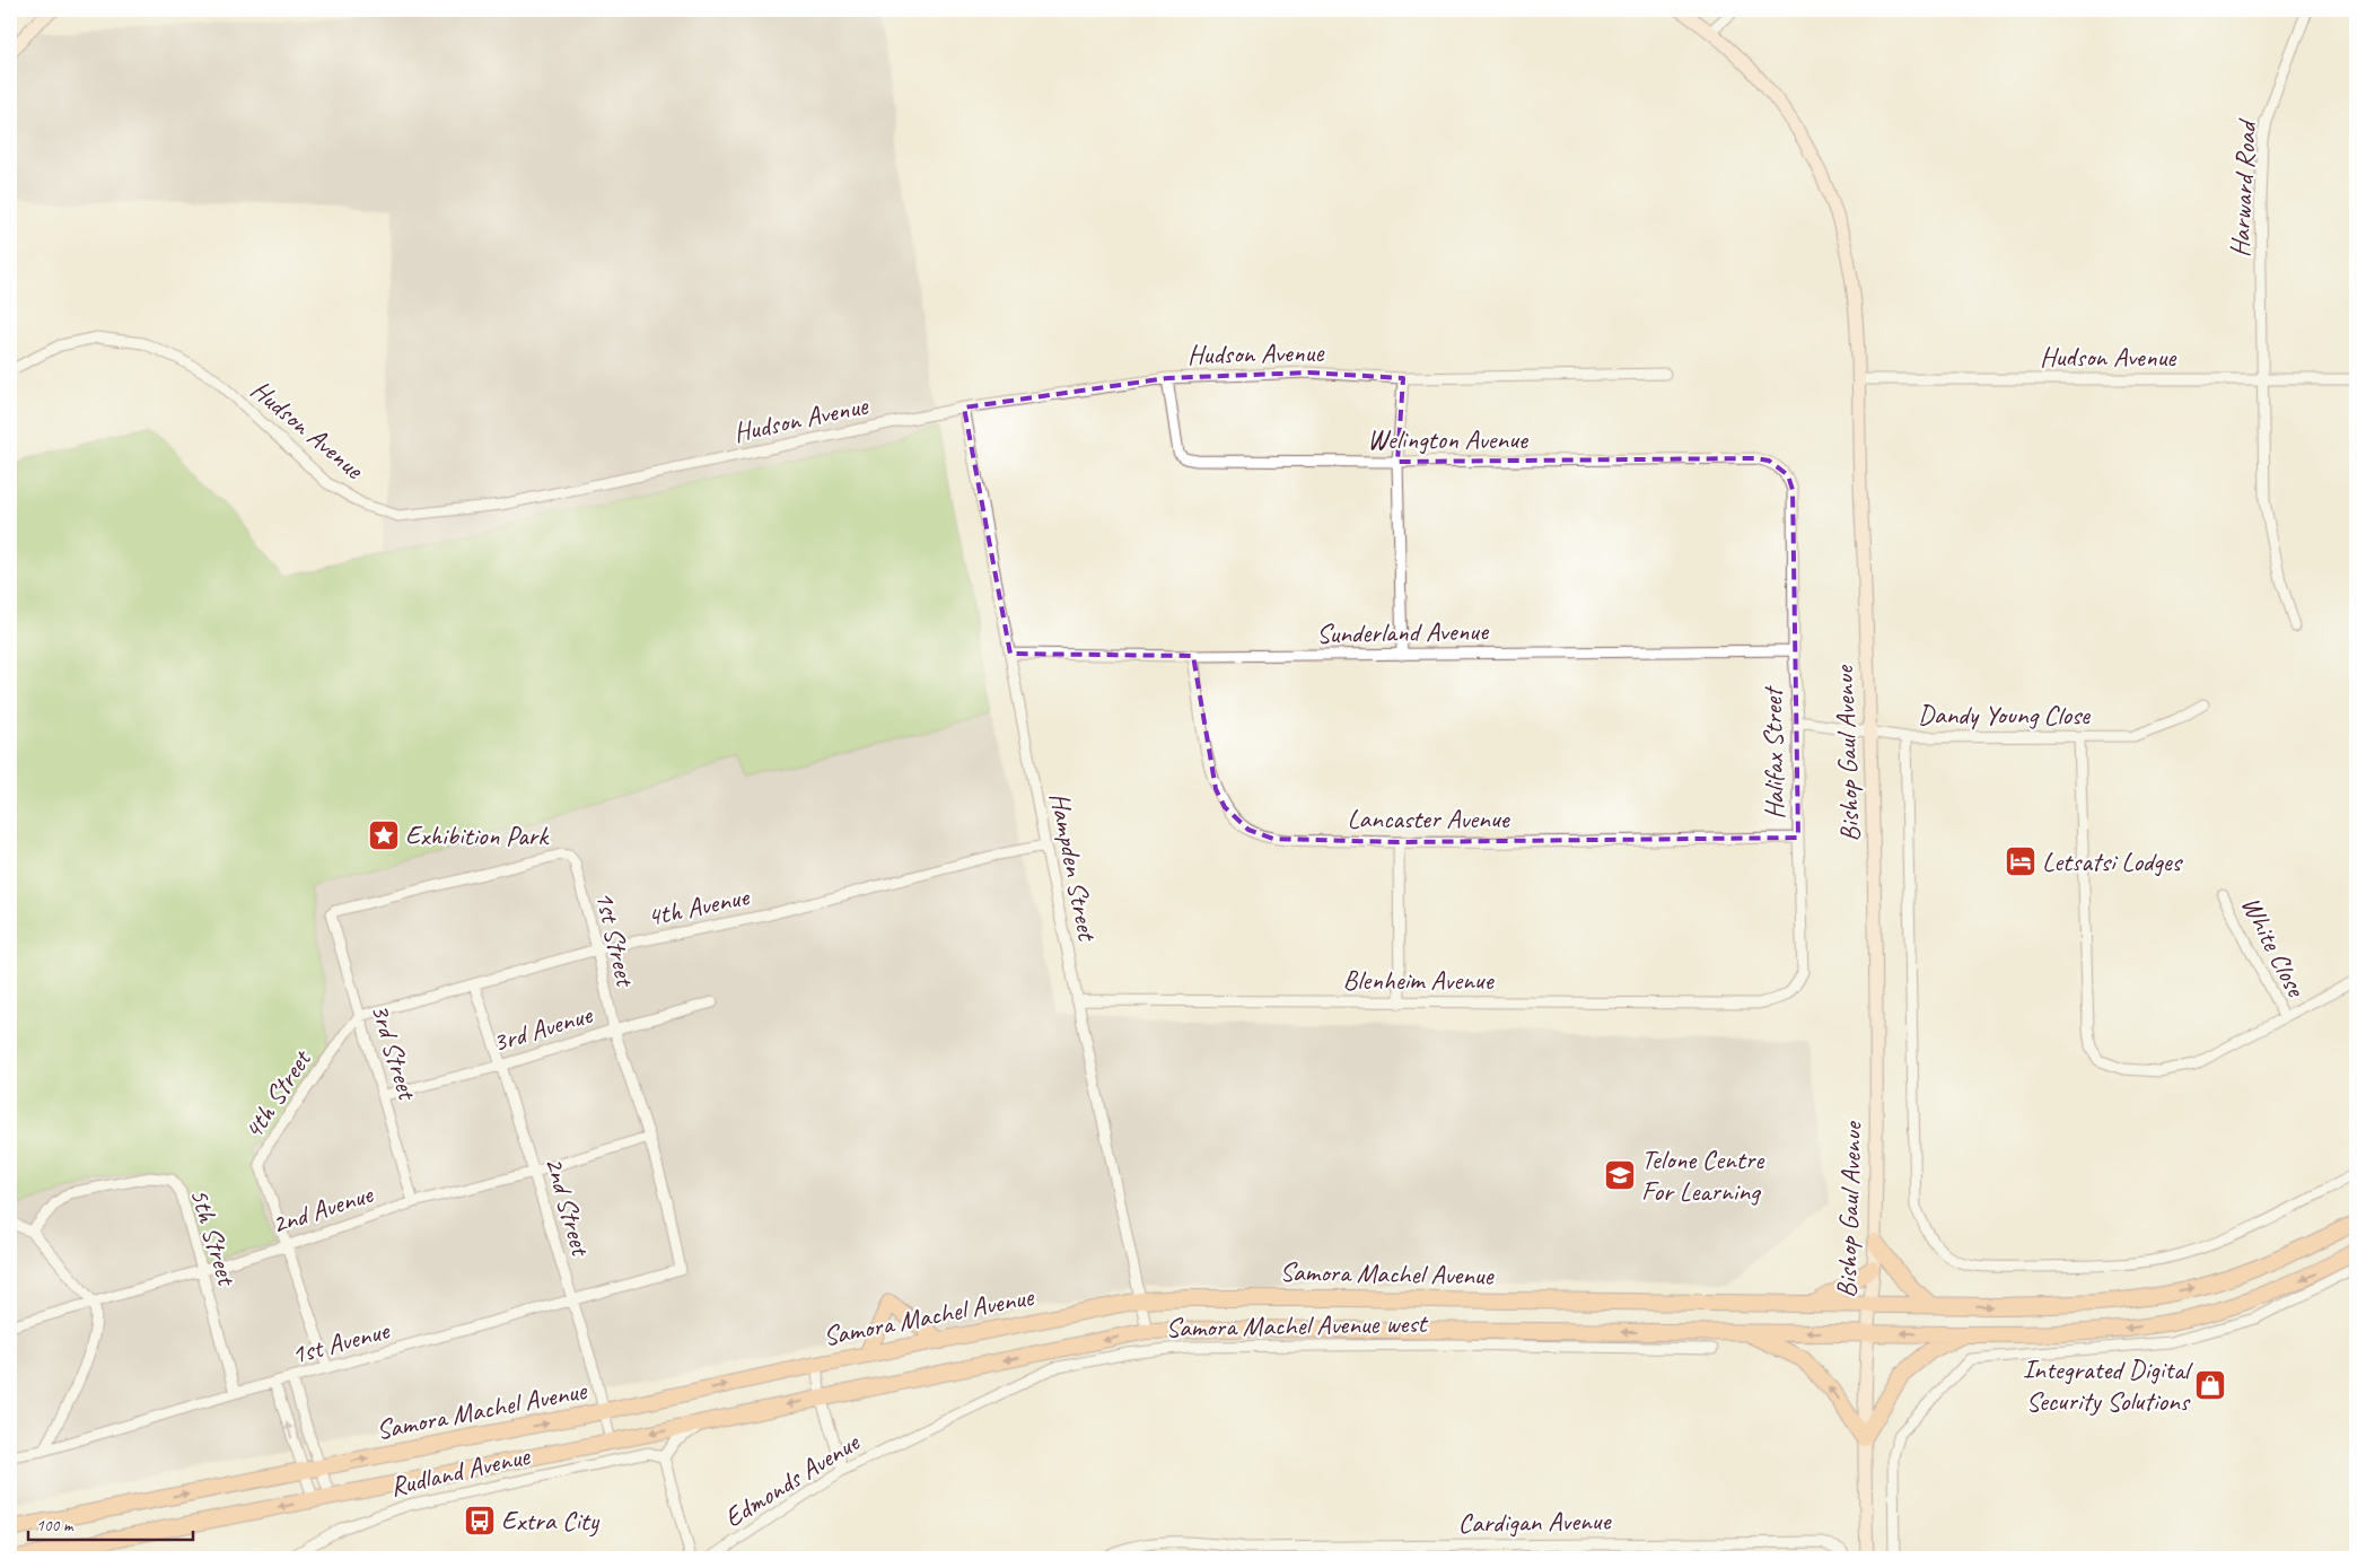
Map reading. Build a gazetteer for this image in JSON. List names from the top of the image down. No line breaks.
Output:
{"streets":{"highway":["Samora Machel Avenue"],"main road":["Bishop Gaul Avenue"],"street":["Harward Road","Hudson Avenue","Welington Avenue","Sunderland Avenue","Dandy Young Close","Halifax Street","Lancaster Avenue","Hampden Street","4th Avenue","1st Street","White Close","Blenheim Avenue","3rd Avenue","3rd Street","4th Street","2nd Street","2nd Avenue","5th Street","Samora Machel Avenue west","1st Avenue","Rudland Avenue","Edmonds Avenue","Cardigan Avenue"]},"crossings":[["Harward Road","Hudson Avenue"],["Hudson Avenue","Welington Avenue"],["Hudson Avenue","Bishop Gaul Avenue"],["Hudson Avenue","Hampden Street"],["Welington Avenue","Halifax Street"],["Sunderland Avenue","Halifax Street"],["Sunderland Avenue","Lancaster Avenue"],["Sunderland Avenue","Hampden Street"],["Dandy Young Close","Halifax Street"],["Dandy Young Close","Bishop Gaul Avenue"],["Halifax Street","Lancaster Avenue"],["Halifax Street","Blenheim Avenue"],["Bishop Gaul Avenue","Samora Machel Avenue"],["Hampden Street","4th Avenue"],["Hampden Street","Blenheim Avenue"],["Hampden Street","Samora Machel Avenue"],["4th Avenue","1st Street"],["4th Avenue","3rd Street"],["4th Avenue","4th Street"],["4th Avenue","2nd Street"],["1st Street","3rd Avenue"],["1st Street","3rd Street"],["1st Street","2nd Avenue"],["1st Street","1st Avenue"],["3rd Avenue","3rd Street"],["3rd Avenue","2nd Street"],["3rd Street","4th Street"],["3rd Street","2nd Avenue"],["4th Street","2nd Avenue"],["4th Street","1st Avenue"],["2nd Street","2nd Avenue"],["2nd Street","Samora Machel Avenue"],["2nd Street","1st Avenue"],["2nd Avenue","5th Street"],["5th Street","1st Avenue"],["Samora Machel Avenue west","Edmonds Avenue"]],"places":{"place":["Exhibition Park"],"hotel":["Letsatsi Lodges"],"school or university":["Telone Centre For Learning"],"shop":["Integrated Digital Security Solutions"],"bus stop":["Extra City"]},"scale_bar":"100 m"}
